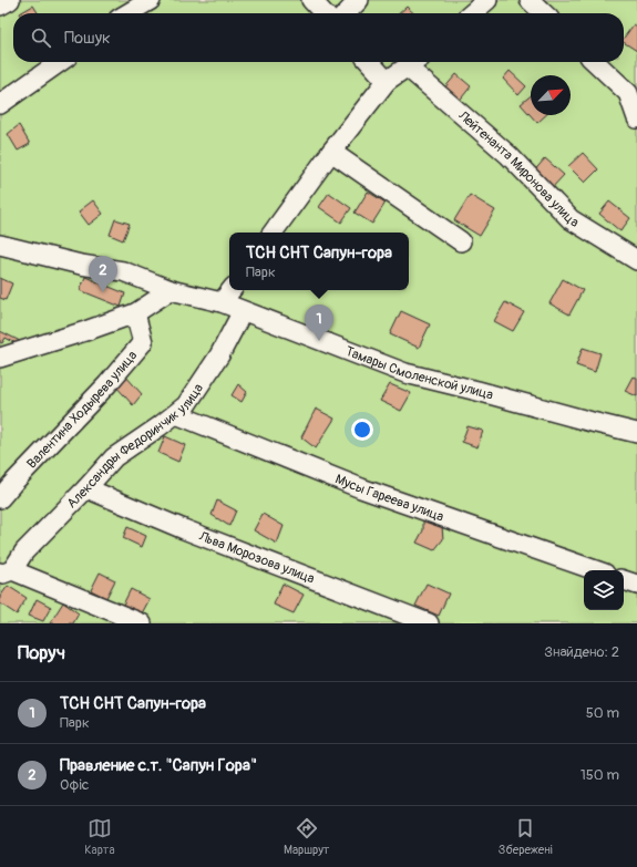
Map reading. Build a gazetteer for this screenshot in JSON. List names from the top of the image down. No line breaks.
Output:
{"streets":{"lane":["Лейтенанта Миронова улица","Тамары Смоленской улица","Валентина Ходырева улица","Александры Федоринчик улица","Мусы Гареева улица","Льва Морозова улица"]},"crossings":[["Тамары Смоленской улица","Александры Федоринчик улица"],["Александры Федоринчик улица","Мусы Гареева улица"],["Александры Федоринчик улица","Льва Морозова улица"]],"north":"top right","page":{"search":"Пошук","popup":["ТСН СНТ Сапун-гора","Парк"],"pins":["2","1"],"heading":["Поруч","Знайдено: 2"],"list":[{"mark":"1","name":"ТСН СНТ Сапун-гора","note":"Парк","value":"50 m"},{"mark":"2","name":"Правление с.т. \"Сапун Гора\"","note":"Офіс","value":"150 m"}],"nav":["Карта","Маршрут","Збережені"]}}
